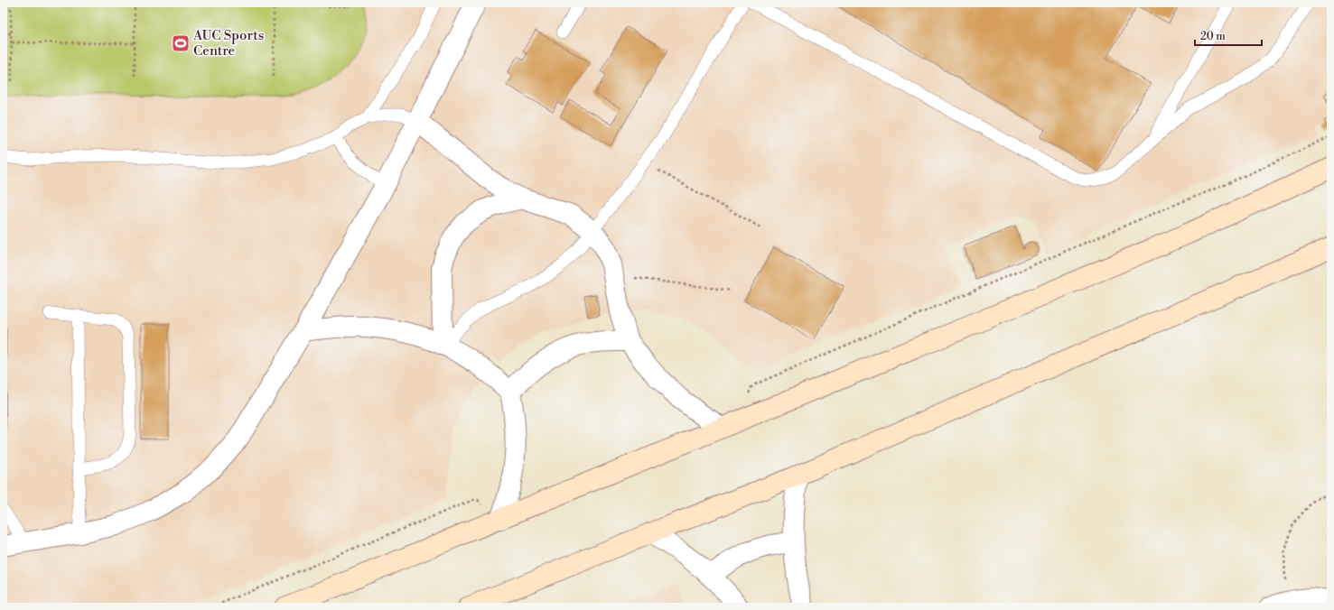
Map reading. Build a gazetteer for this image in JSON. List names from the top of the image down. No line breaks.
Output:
{"places":{"sports":["AUC Sports Centre"]},"scale_bar":"20 m"}
